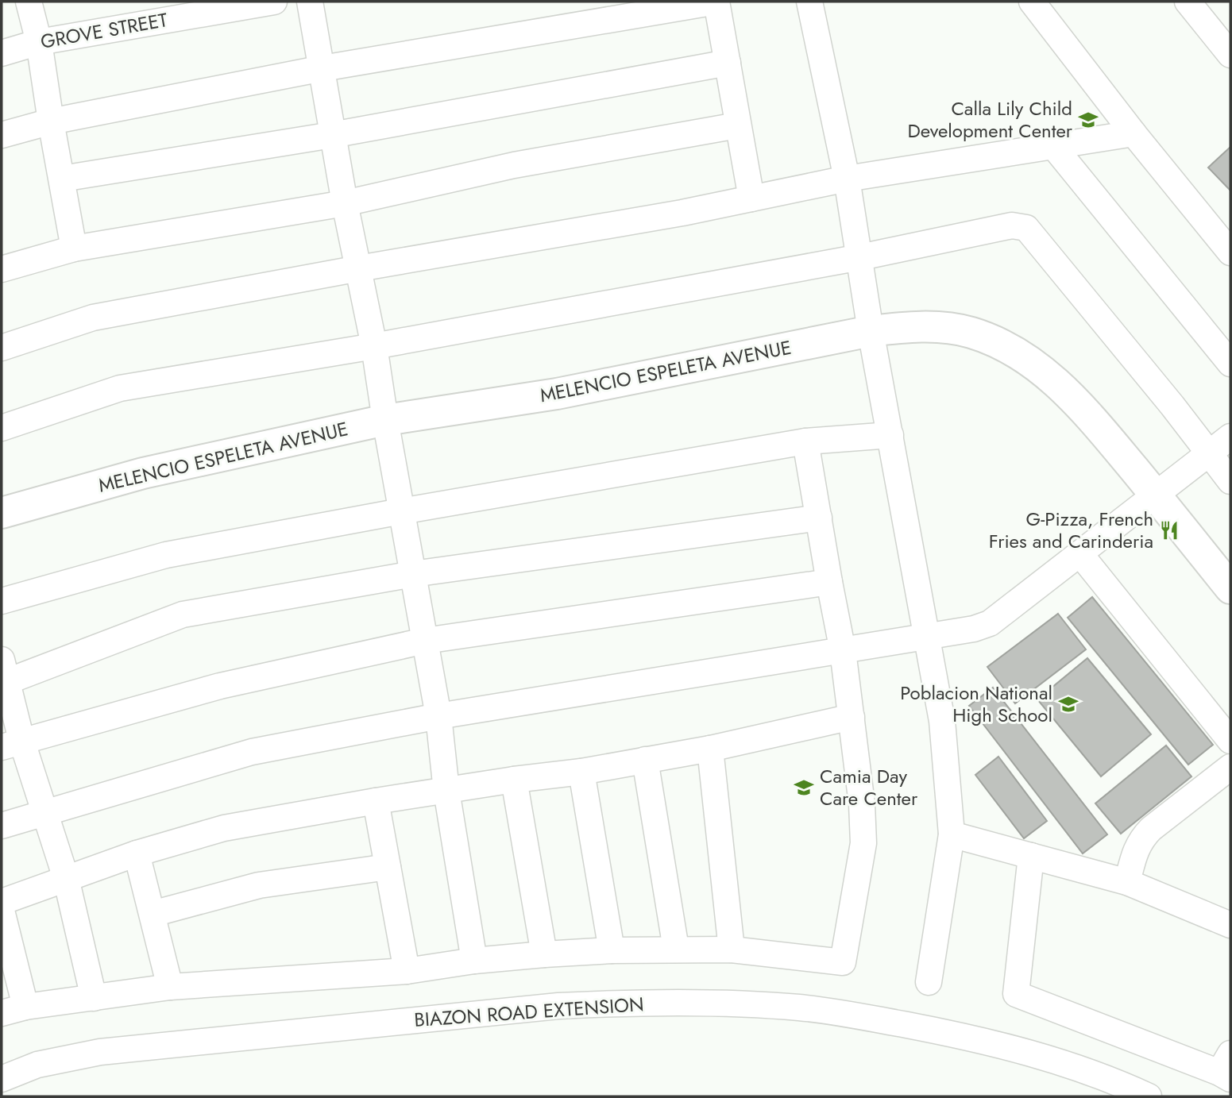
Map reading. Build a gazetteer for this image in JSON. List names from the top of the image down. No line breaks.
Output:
{"streets":{"street":["GROVE STREET","MELENCIO ESPELETA AVENUE","BIAZON ROAD EXTENSION"]},"places":{"school or university":["Calla Lily Child Development Center","Poblacion National High School","Camia Day Care Center"],"restaurant":["G-Pizza, French Fries and Carinderia"]}}
